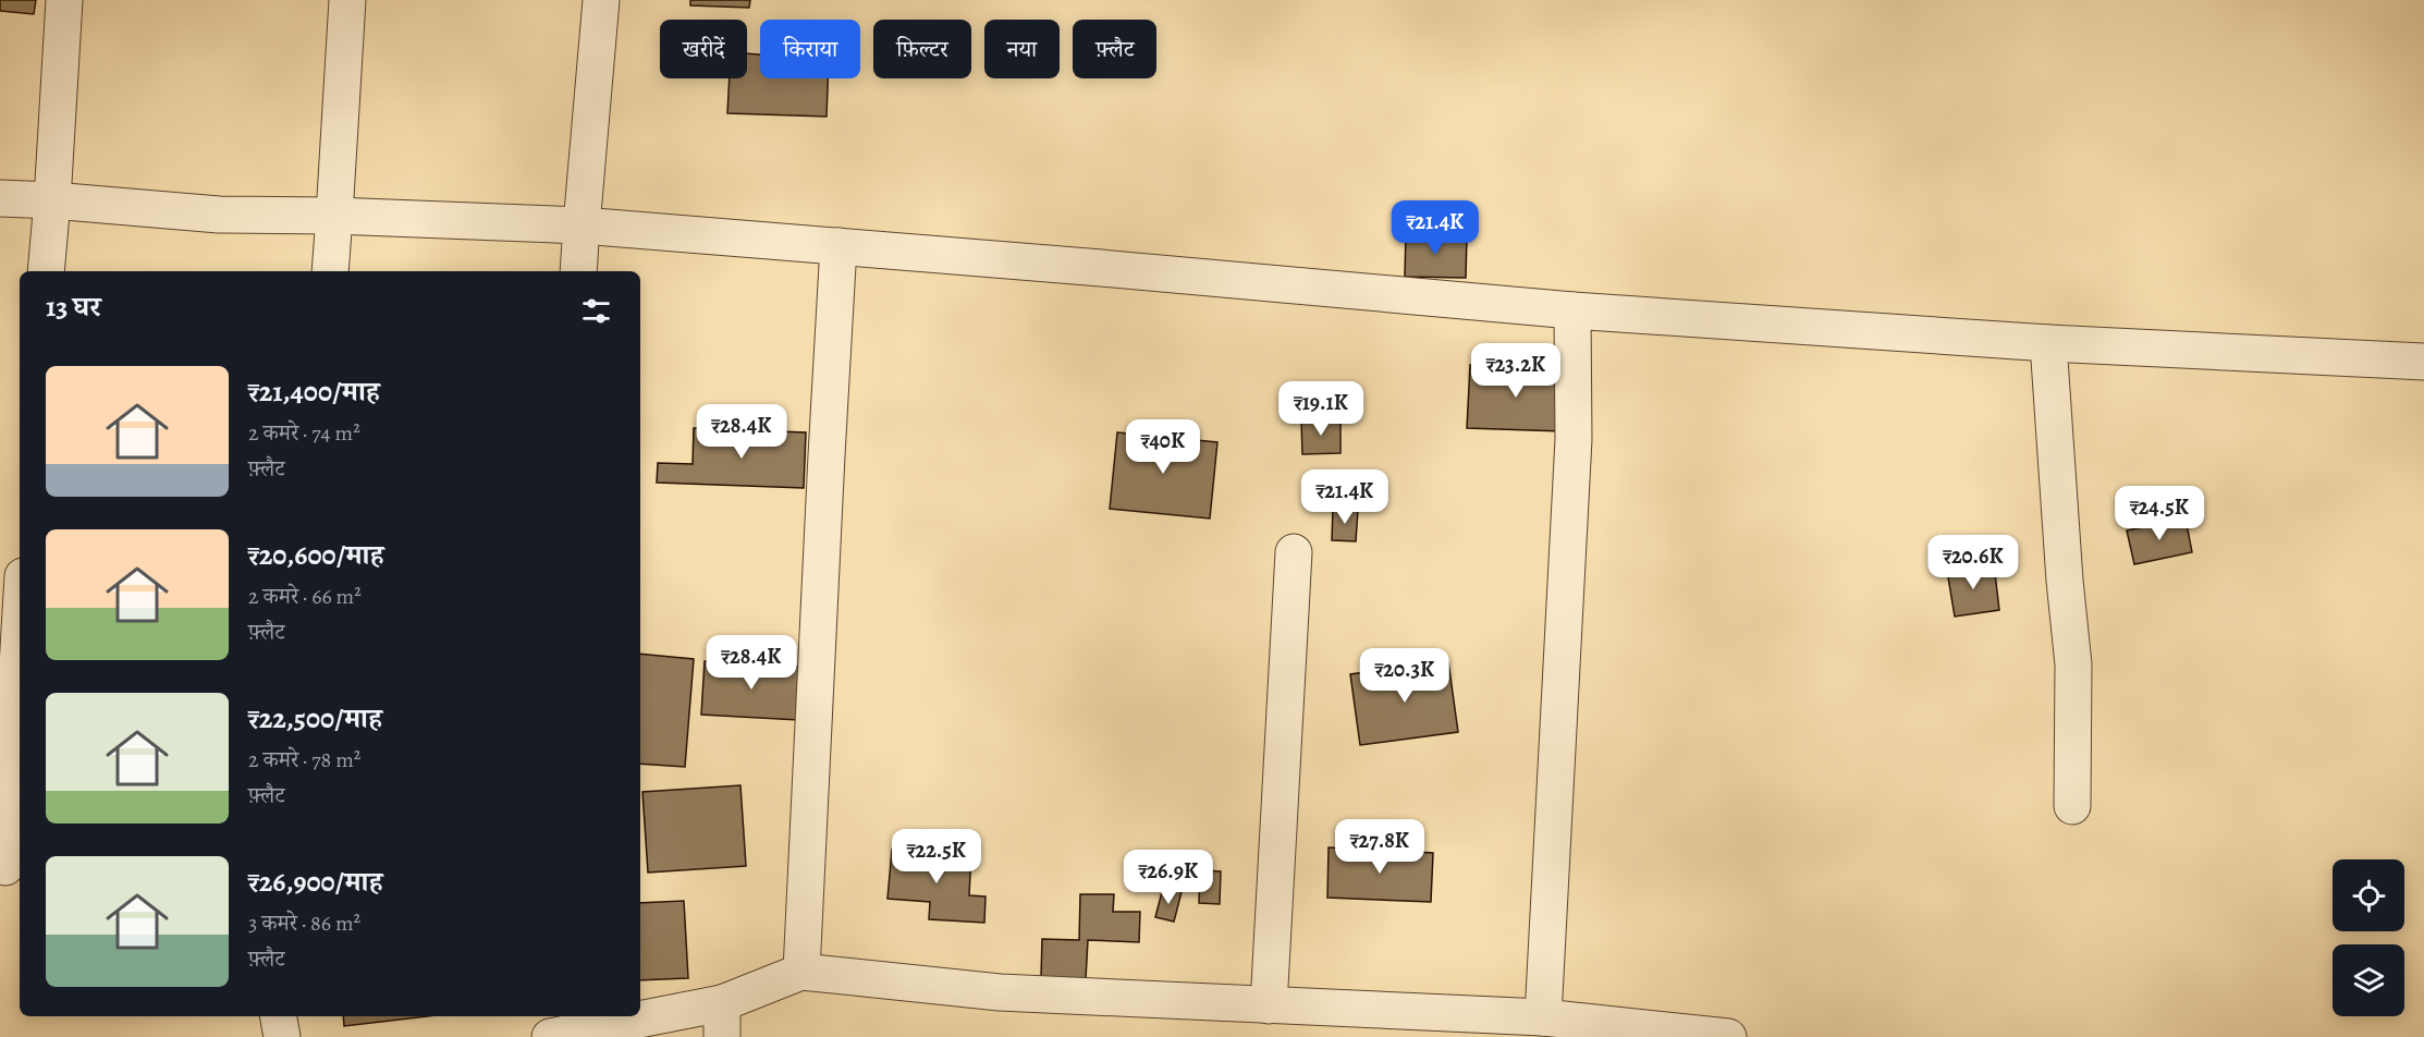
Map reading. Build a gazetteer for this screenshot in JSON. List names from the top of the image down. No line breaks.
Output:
{"page":{"chip":["खरीदें","किराया","फ़िल्टर","नया","फ़्लैट"],"price":["₹21.4K","₹23.2K","₹19.1K","₹28.4K","₹40K","₹21.4K","₹24.5K","₹20.6K","₹28.4K","₹20.3K","₹27.8K","₹22.5K","₹26.9K"],"heading":"13 घर","list":[{"name":"₹21,400/माह","note":"2 कमरे · 74 m² · फ़्लैट"},{"name":"₹20,600/माह","note":"2 कमरे · 66 m² · फ़्लैट"},{"name":"₹22,500/माह","note":"2 कमरे · 78 m² · फ़्लैट"},{"name":"₹26,900/माह","note":"3 कमरे · 86 m² · फ़्लैट"}]}}
